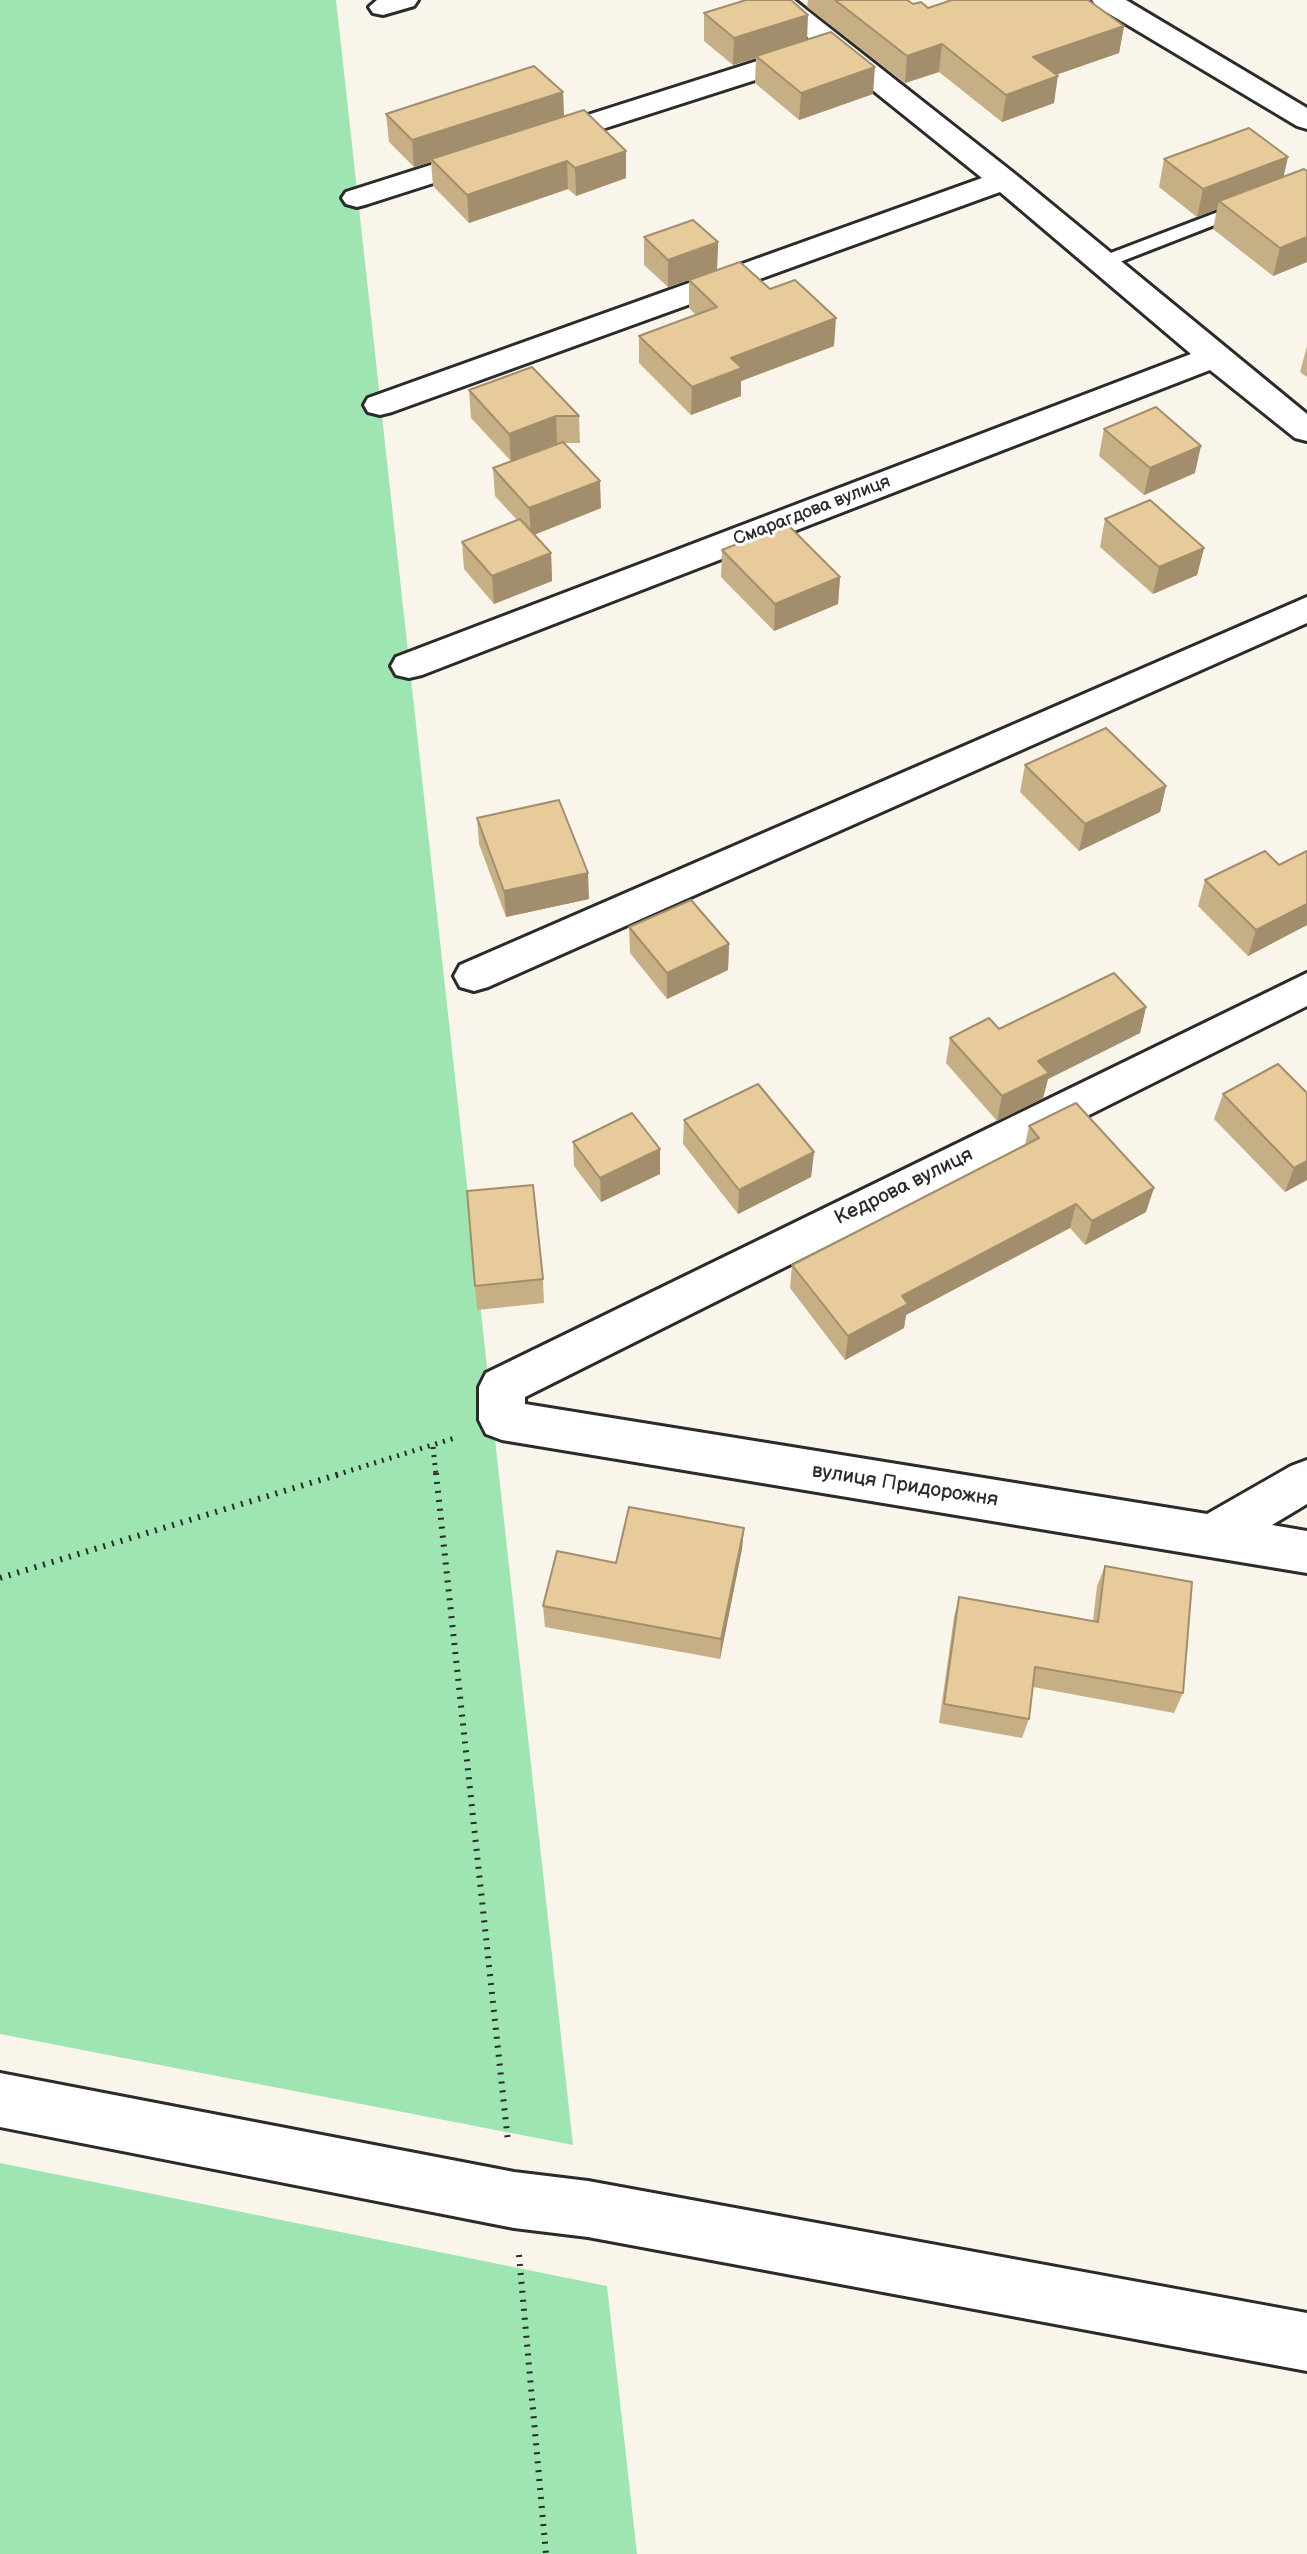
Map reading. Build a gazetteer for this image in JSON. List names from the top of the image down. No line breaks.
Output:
{"streets":{"street":["Смарагдова вулиця","Кедрова вулиця","вулиця Придорожня"]},"crossings":[["Кедрова вулиця","вулиця Придорожня"]]}
